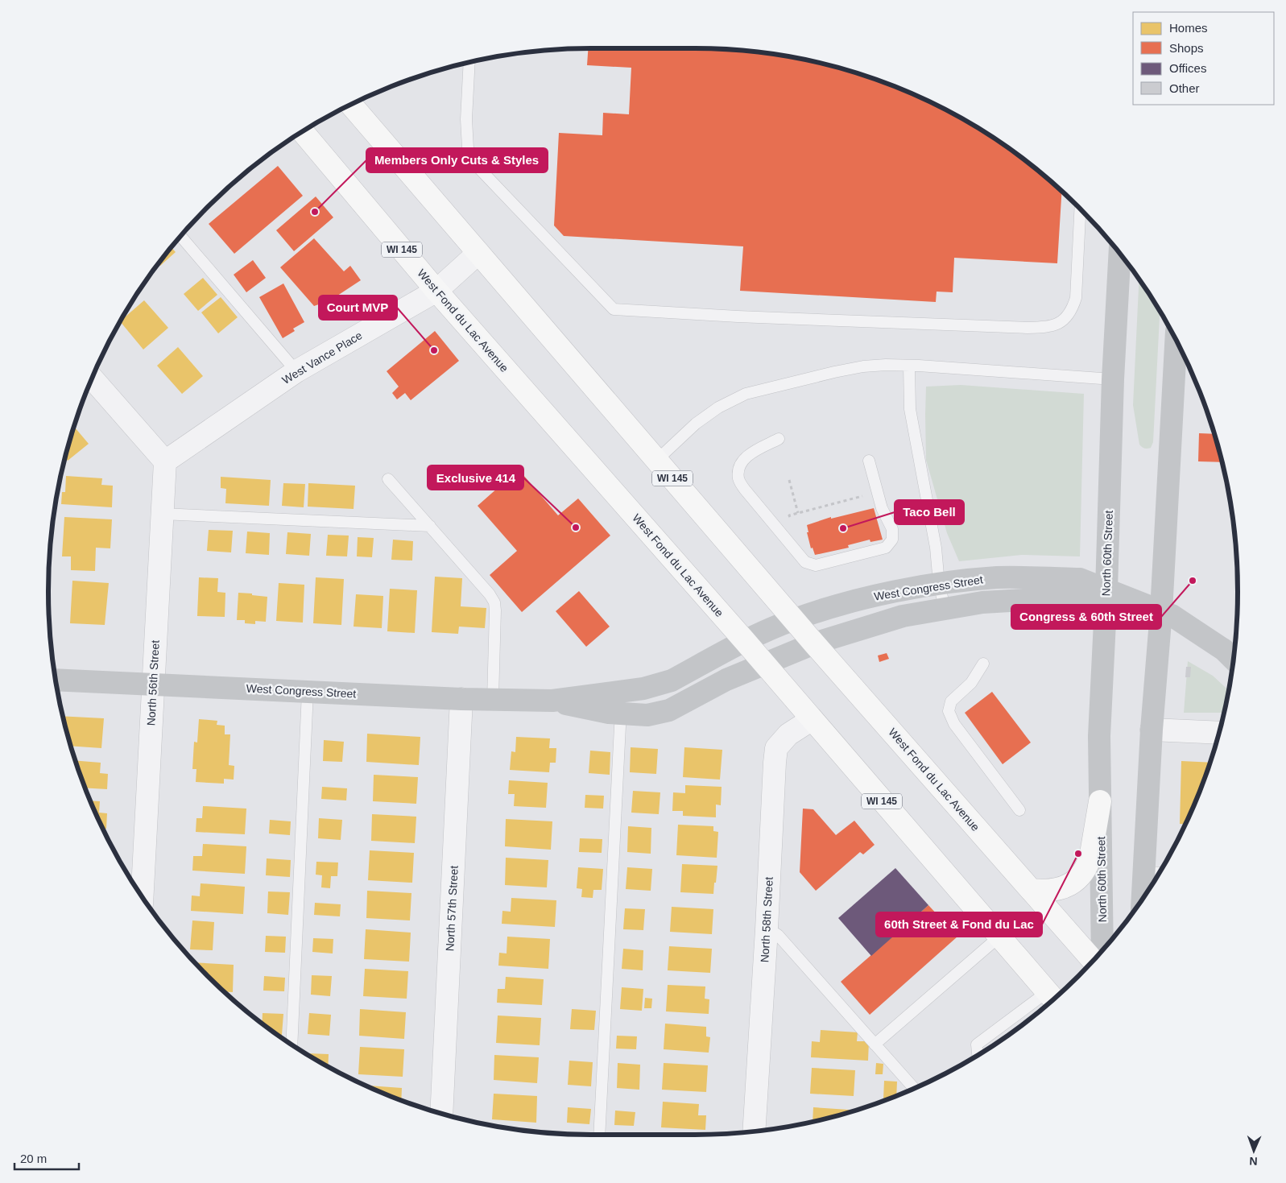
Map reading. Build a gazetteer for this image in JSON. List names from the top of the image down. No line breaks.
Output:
{"streets":{"main road":["WI 145","West Fond du Lac Avenue"],"street":["West Vance Place","North 60th Street","West Congress Street","North 56th Street","North 57th Street","North 58th Street"]},"crossings":[["West Fond du Lac Avenue","West Vance Place"],["West Fond du Lac Avenue","West Congress Street"],["West Fond du Lac Avenue","North 58th Street"],["West Vance Place","North 56th Street"],["North 60th Street","West Congress Street"],["West Congress Street","North 56th Street"],["West Congress Street","North 57th Street"]],"places":["Members Only Cuts & Styles","Court MVP","Exclusive 414","Taco Bell","Congress & 60th Street","60th Street & Fond du Lac"],"legend":["Homes","Shops","Offices","Other"],"scale_bar":"20 m","north":"bottom"}
